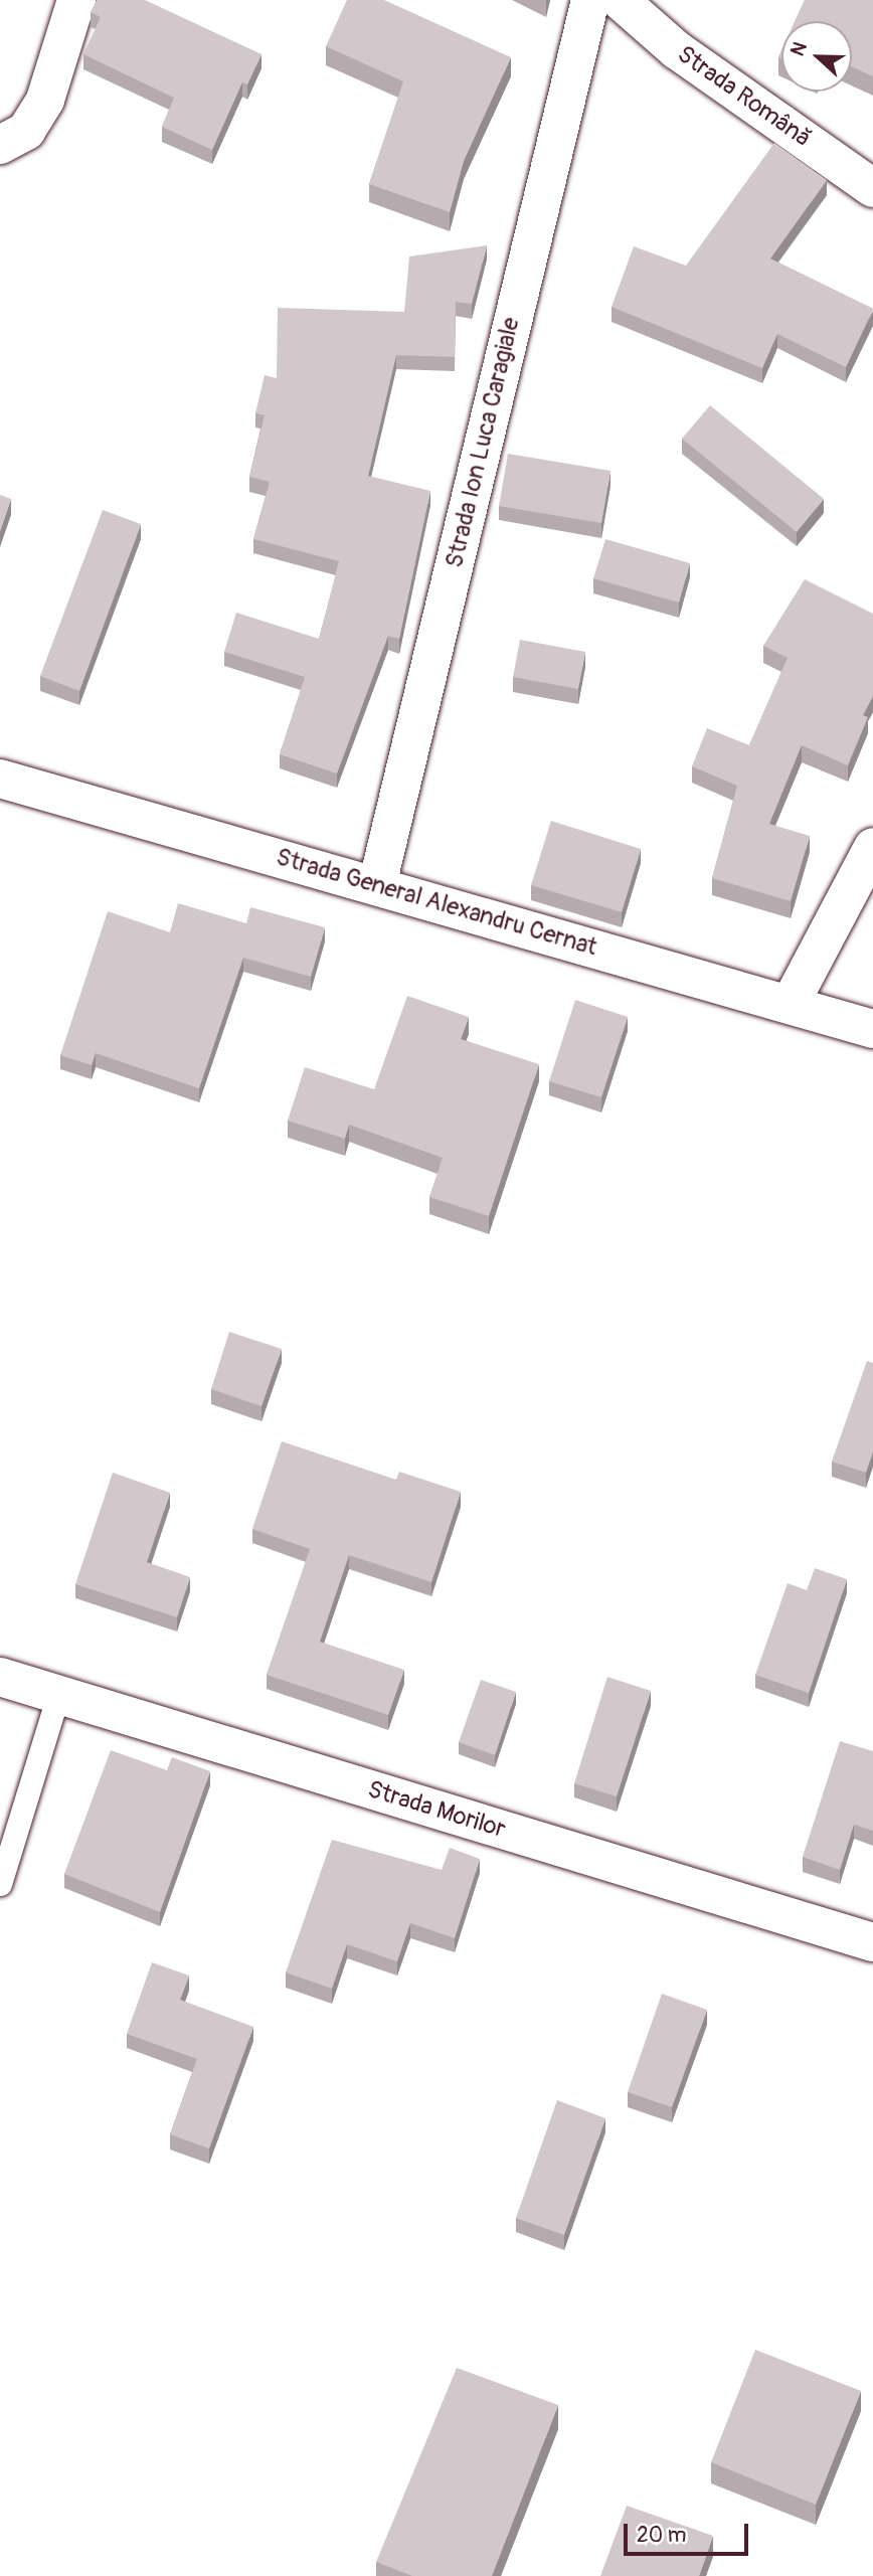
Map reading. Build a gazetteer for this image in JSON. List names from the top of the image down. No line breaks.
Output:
{"streets":{"street":["Strada Română","Strada Ion Luca Caragiale","Strada General Alexandru Cernat","Strada Morilor"]},"crossings":[["Strada Ion Luca Caragiale","Strada General Alexandru Cernat"]],"scale_bar":"20 m","north":"left"}
